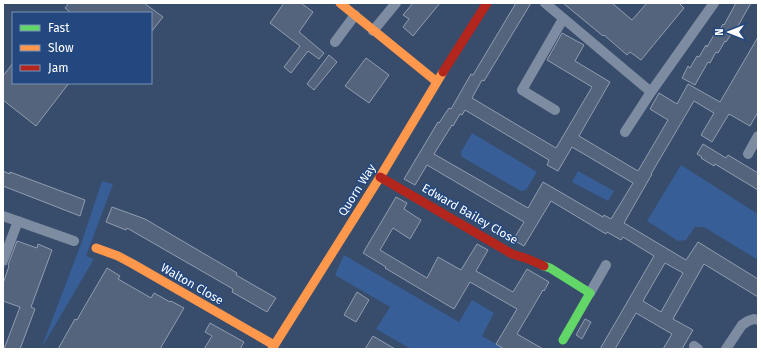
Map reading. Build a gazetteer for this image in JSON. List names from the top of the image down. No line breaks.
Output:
{"streets":{"street":["Quorn Way","Edward Bailey Close","Walton Close"]},"crossings":[["Quorn Way","Edward Bailey Close"],["Quorn Way","Walton Close"]],"legend":["Fast","Slow","Jam"],"north":"left"}
